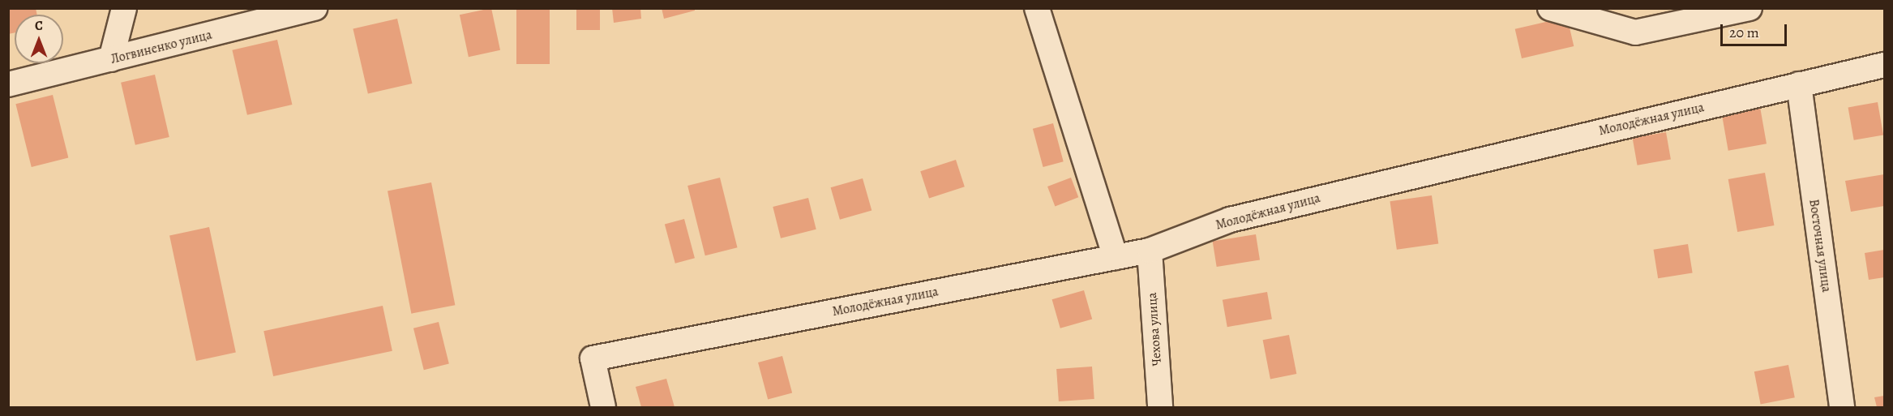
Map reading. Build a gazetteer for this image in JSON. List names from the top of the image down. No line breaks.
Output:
{"streets":{"street":["Логвиненко улица","Молодёжная улица","Восточная улица","Чехова улица"]},"crossings":[["Молодёжная улица","Восточная улица"],["Молодёжная улица","Чехова улица"]],"scale_bar":"20 m","north":"top"}
